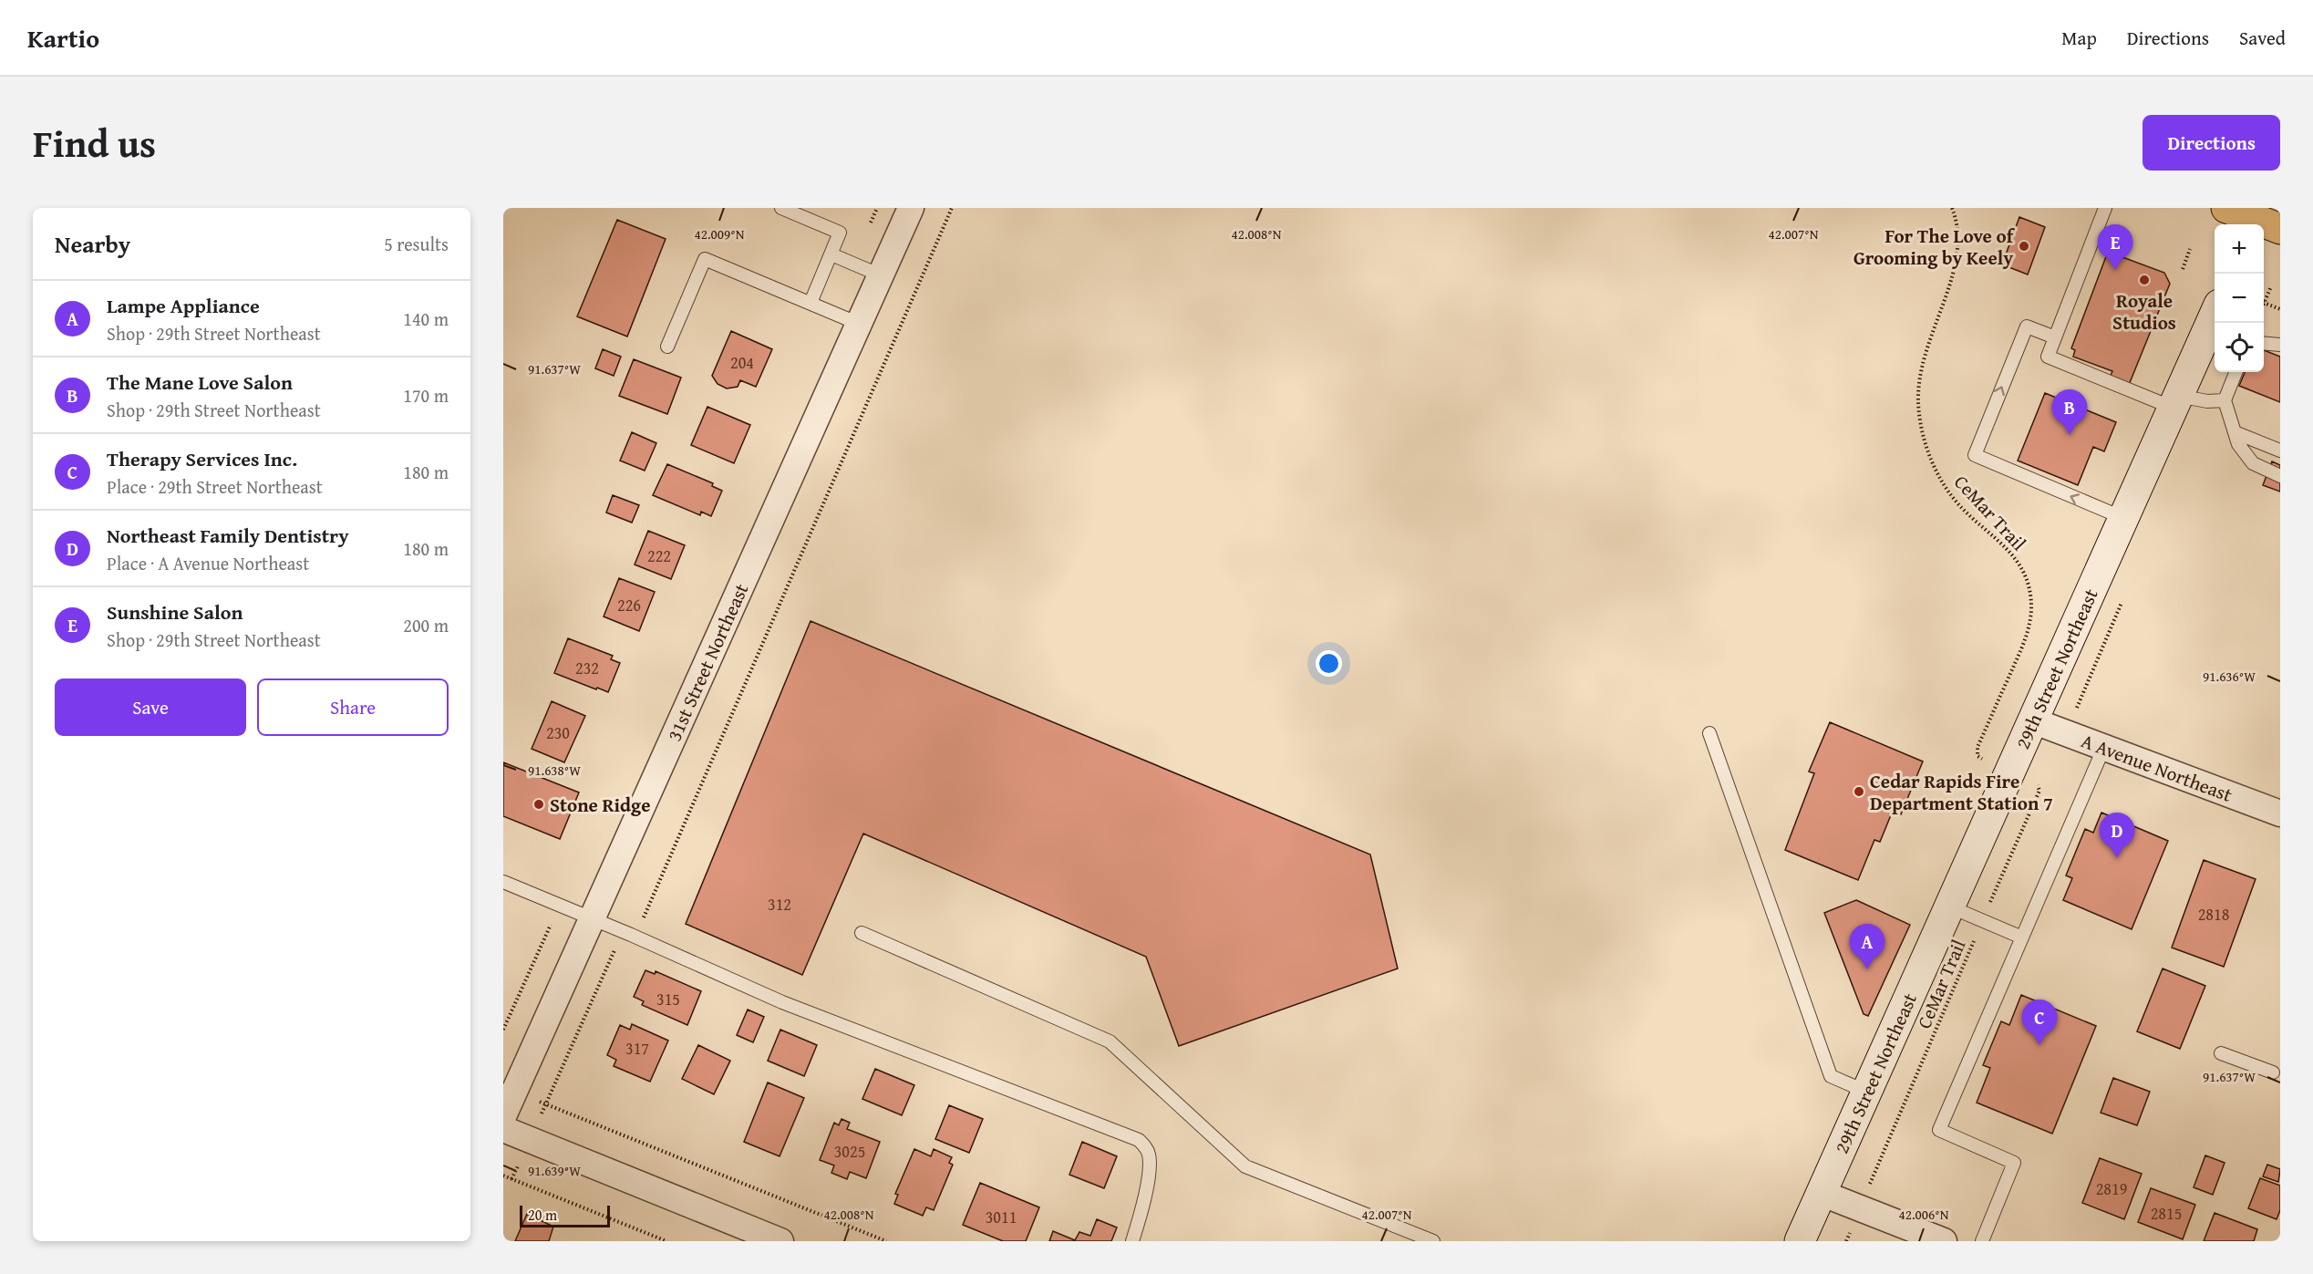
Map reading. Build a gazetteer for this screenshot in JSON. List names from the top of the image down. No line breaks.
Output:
{"streets":{"main road":["29th Street Northeast"],"street":["31st Street Northeast","A Avenue Northeast"],"path":["CeMar Trail"]},"crossings":[["29th Street Northeast","A Avenue Northeast"]],"places":["For The Love of Grooming by Keely","Royale Studios","Cedar Rapids Fire Department Station 7","Stone Ridge"],"house_numbers":["204","222","226","232","230","312","2818","315","317","3025","2819","2815","3011"],"scale_bar":"20 m","page":{"header":"Kartio","nav":["Map","Directions","Saved"],"title":"Find us","buttons":["Directions",["Save","Share"]],"heading":["Nearby","5 results"],"map_buttons":["+","−"],"pins":["E","B","D","A","C"],"list":[{"mark":"A","name":"Lampe Appliance","note":"Shop · 29th Street Northeast","value":"140 m"},{"mark":"B","name":"The Mane Love Salon","note":"Shop · 29th Street Northeast","value":"170 m"},{"mark":"C","name":"Therapy Services Inc.","note":"Place · 29th Street Northeast","value":"180 m"},{"mark":"D","name":"Northeast Family Dentistry","note":"Place · A Avenue Northeast","value":"180 m"},{"mark":"E","name":"Sunshine Salon","note":"Shop · 29th Street Northeast","value":"200 m"}],"scale":"20 m"},"coordinates":["42.009°N","42.008°N","42.007°N","91.637°W","91.636°W","91.638°W","91.639°W","42.006°N"]}
